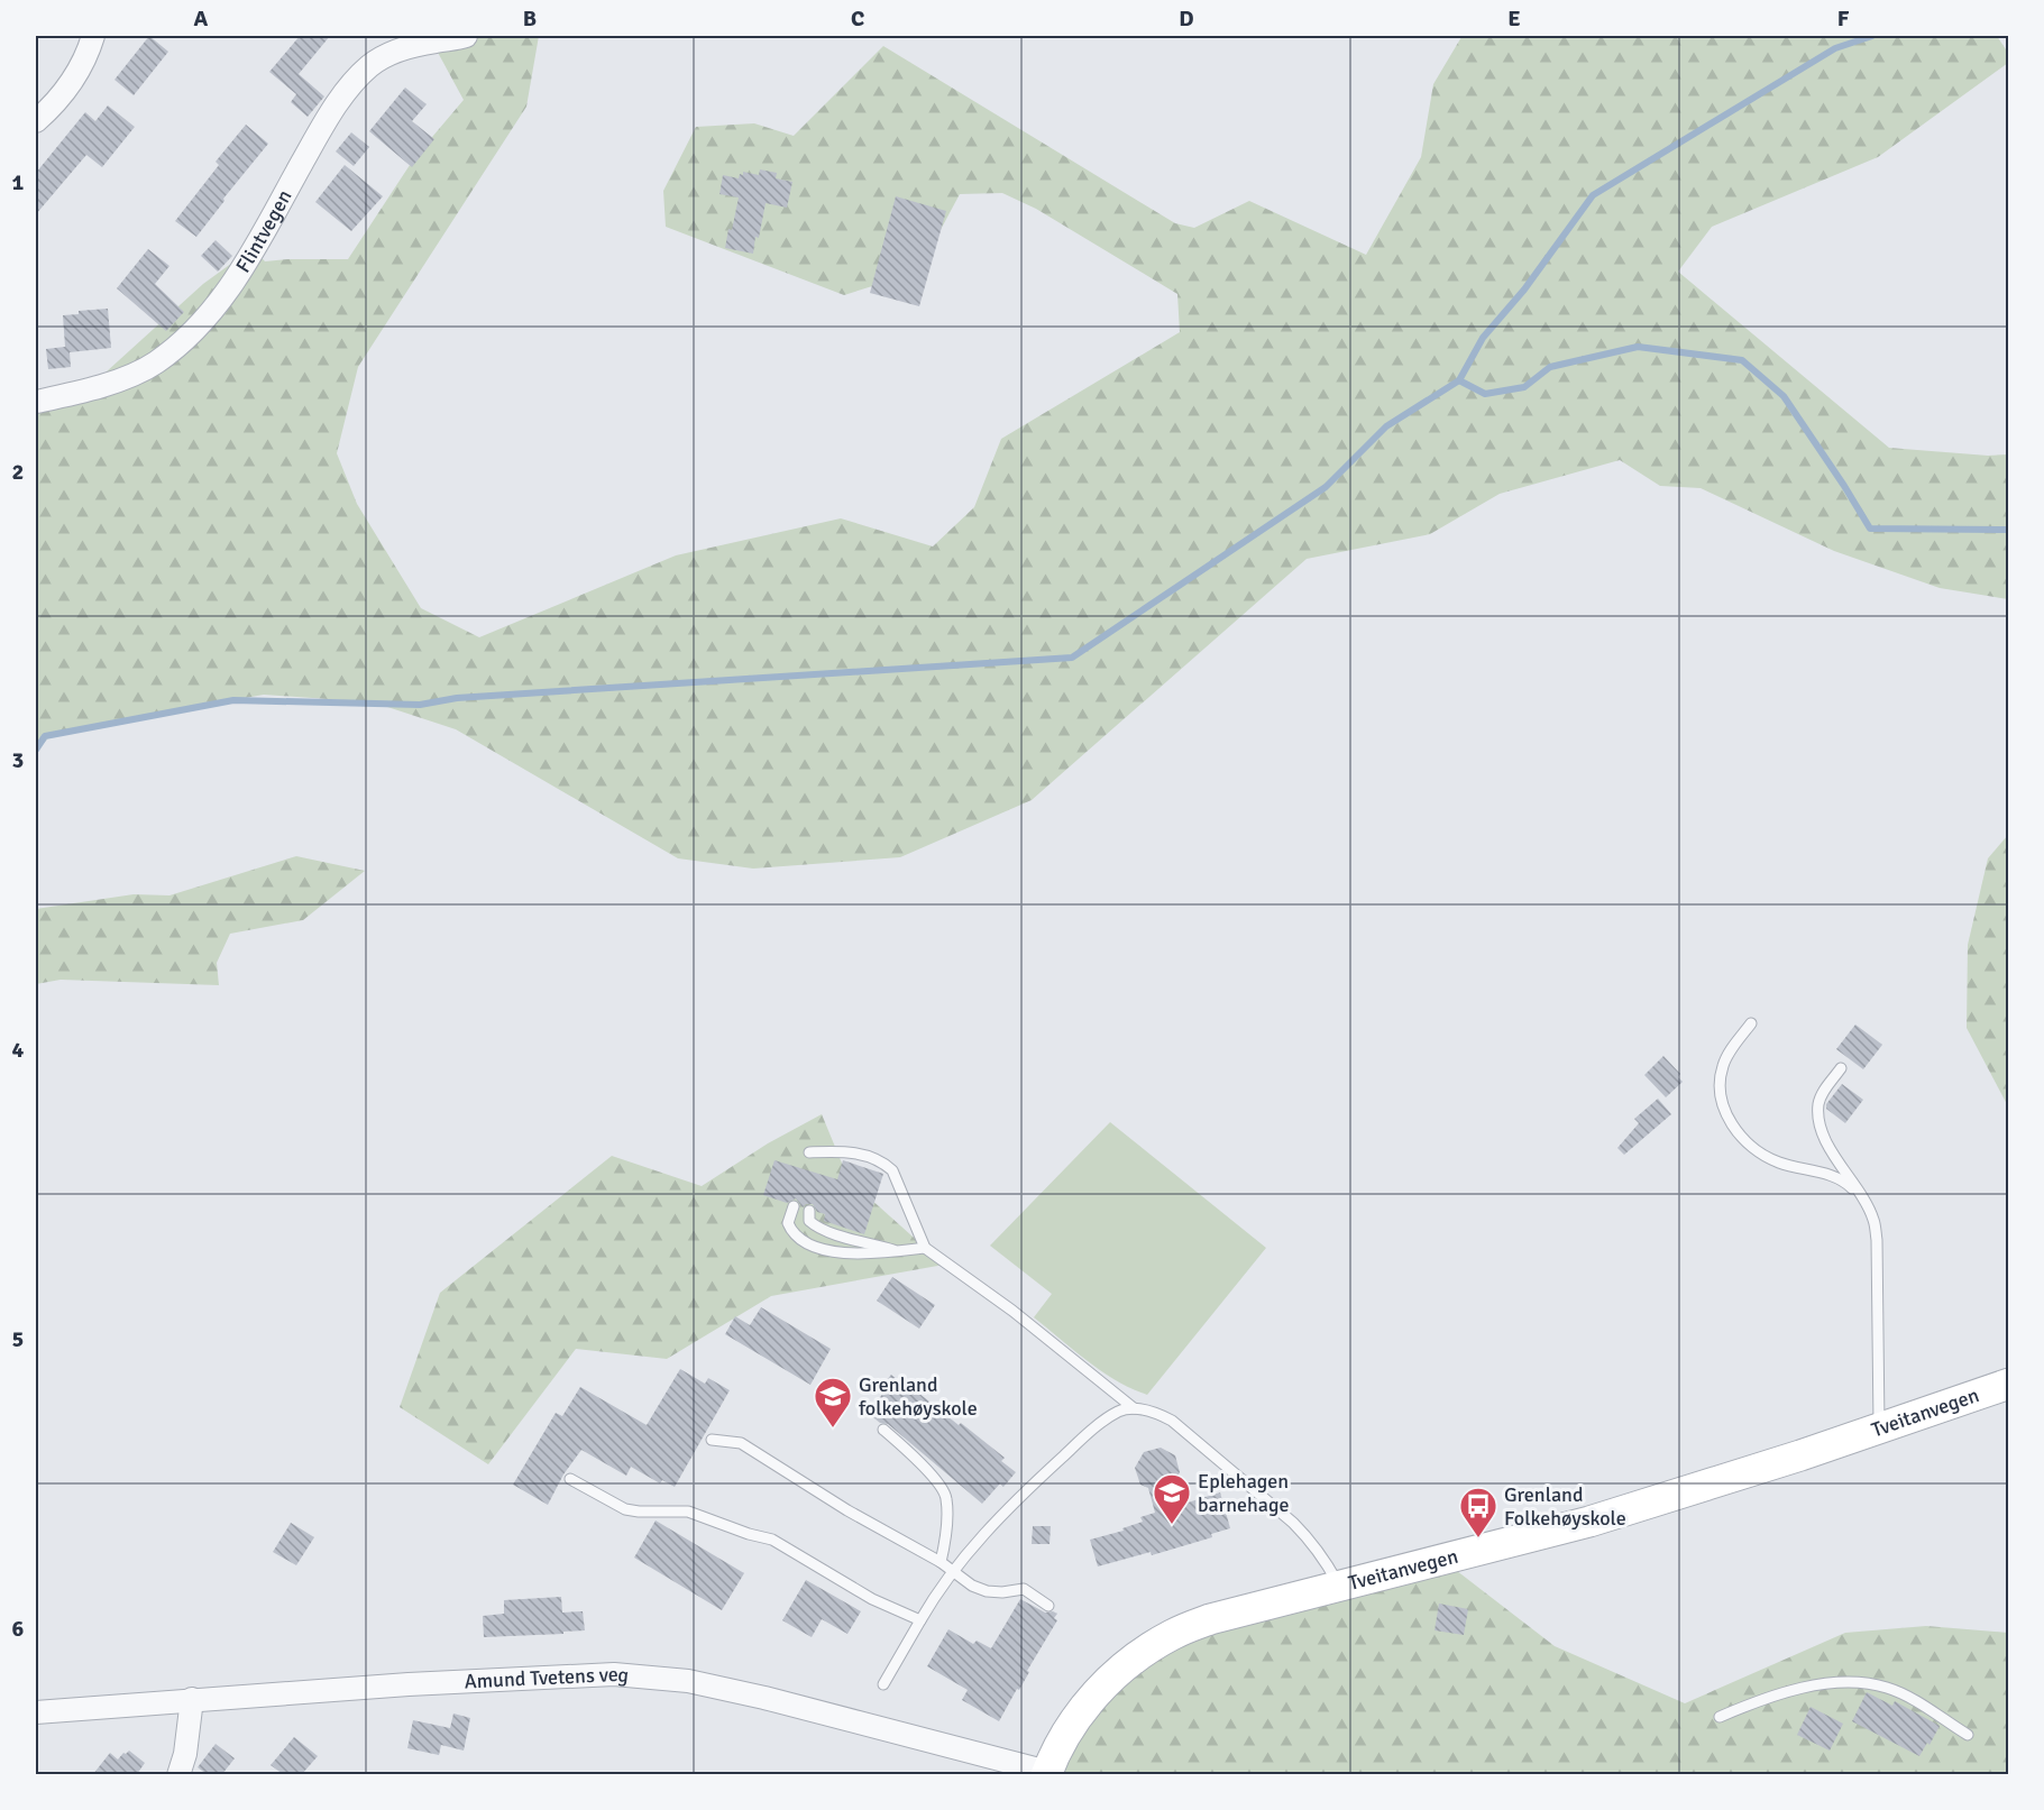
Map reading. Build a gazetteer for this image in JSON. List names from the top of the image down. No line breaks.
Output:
{"streets":{"main road":["Tveitanvegen"],"street":["Flintvegen","Amund Tvetens veg"]},"crossings":[["Tveitanvegen","Amund Tvetens veg"]],"places":{"school or university":["Grenland folkehøyskole","Eplehagen barnehage"],"bus stop":["Grenland Folkehøyskole"]},"grid":{"columns":["A","B","C","D","E","F"],"rows":["1","2","3","4","5","6"]}}
